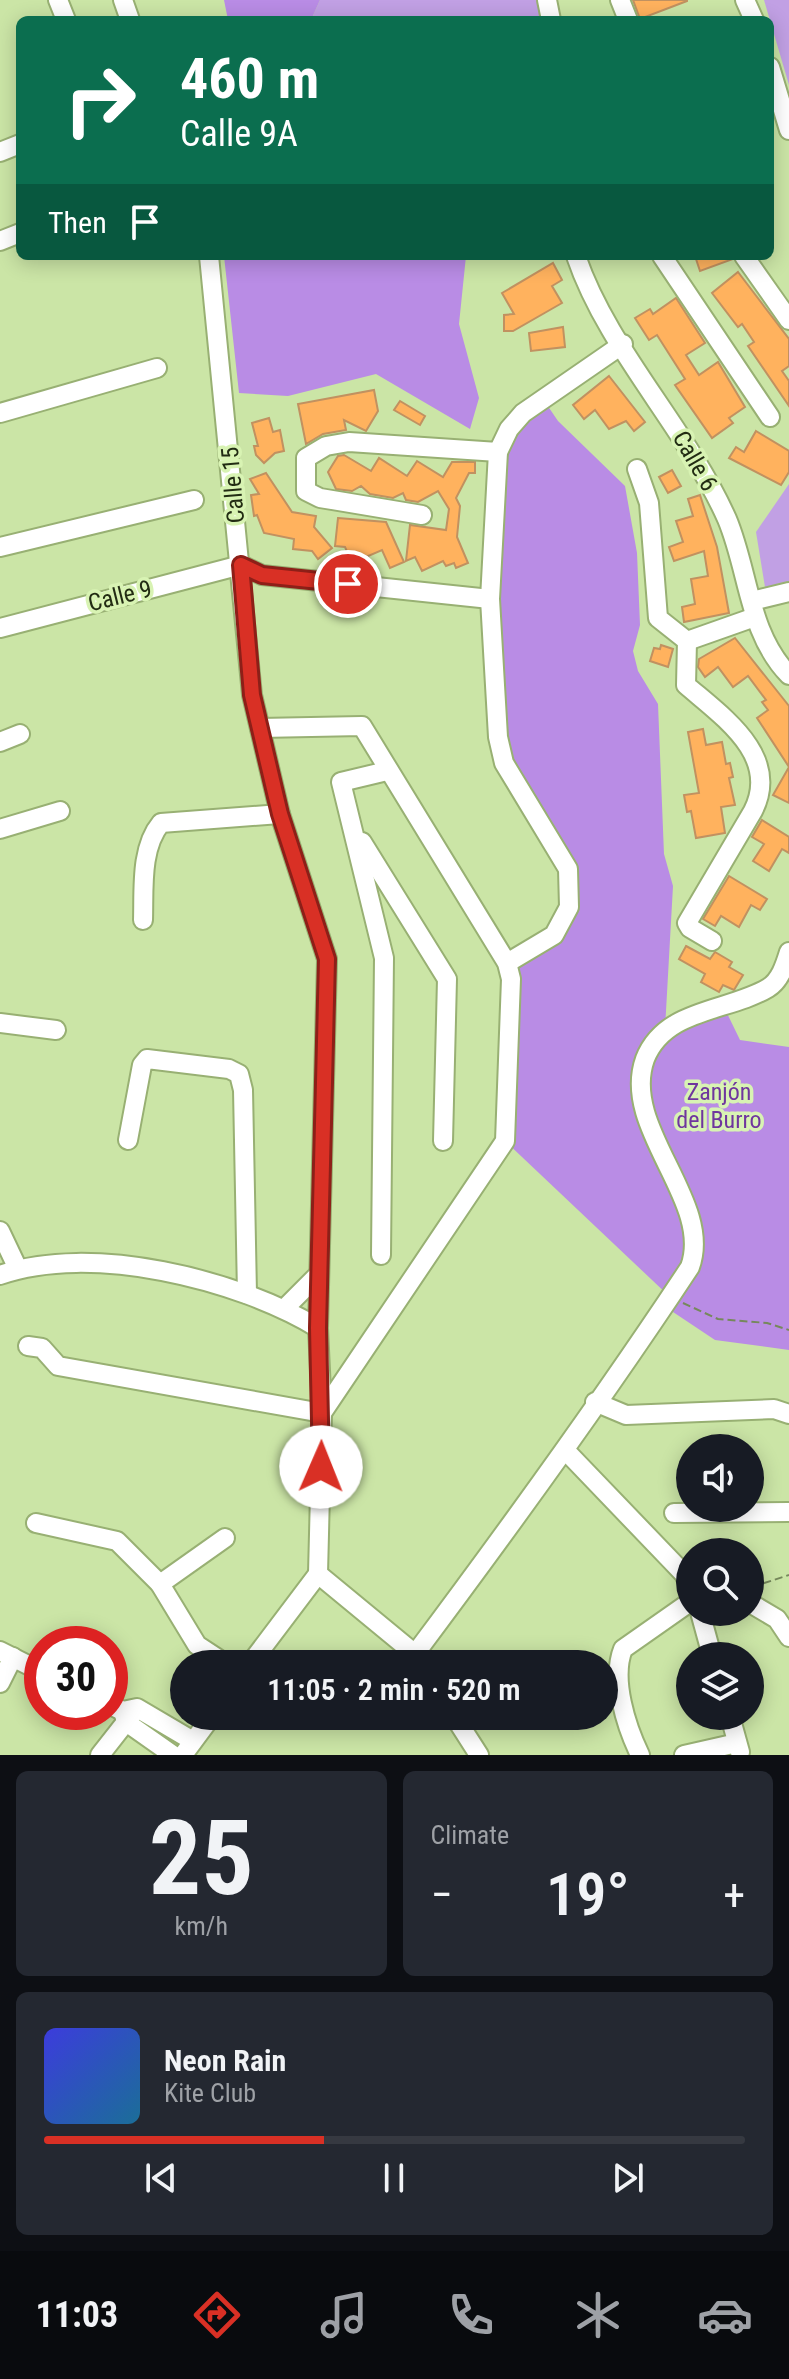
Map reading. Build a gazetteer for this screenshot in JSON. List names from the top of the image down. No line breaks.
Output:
{"streets":{"street":["Calle 6","Calle 15","Calle 9"]},"crossings":[["Calle 15","Calle 9"]],"parks":["Zanjón del Burro"],"page":{"turn":["460 m","Calle 9A"],"then":"Then","limit":"30","trip":"11:05 · 2 min · 520 m","tile":[["25","km/h"],"Climate"],"heat":["−","19°","+"],"song":["Neon Rain","Kite Club"],"tabs":"11:03"}}
